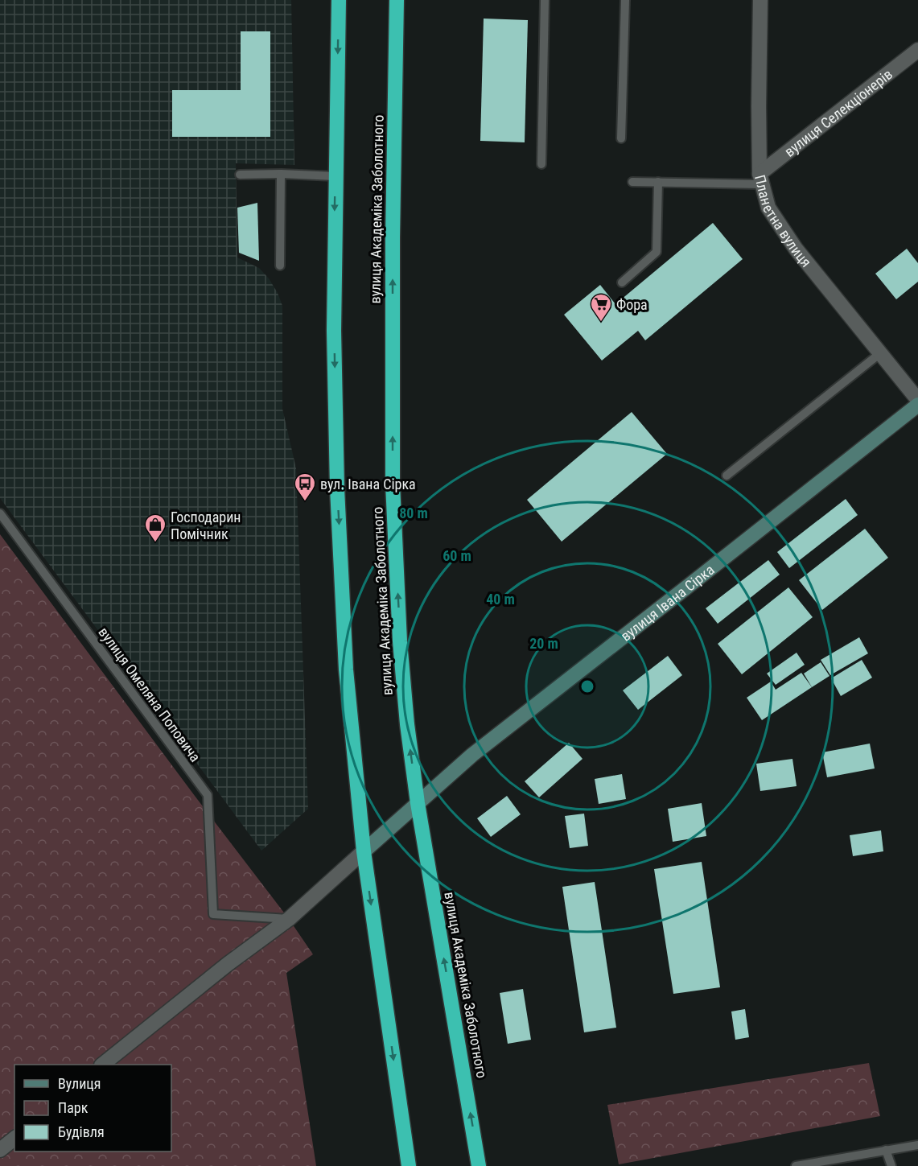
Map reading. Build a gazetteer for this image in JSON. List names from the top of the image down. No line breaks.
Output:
{"streets":{"highway":["вулиця Академіка Заболотного"],"street":["вулиця Селекціонерів","Планетна вулиця","вулиця Івана Сірка"],"lane":["вулиця Омеляна Поповича"]},"crossings":[["вулиця Селекціонерів","Планетна вулиця"],["вулиця Академіка Заболотного","вулиця Івана Сірка"]],"places":{"supermarket":["Фора"],"bus stop":["вул. Івана Сірка"],"shop":["Господарин Помічник"]},"legend":["Вулиця","Парк","Будівля"],"rings":["80 m","60 m","40 m","20 m"]}
